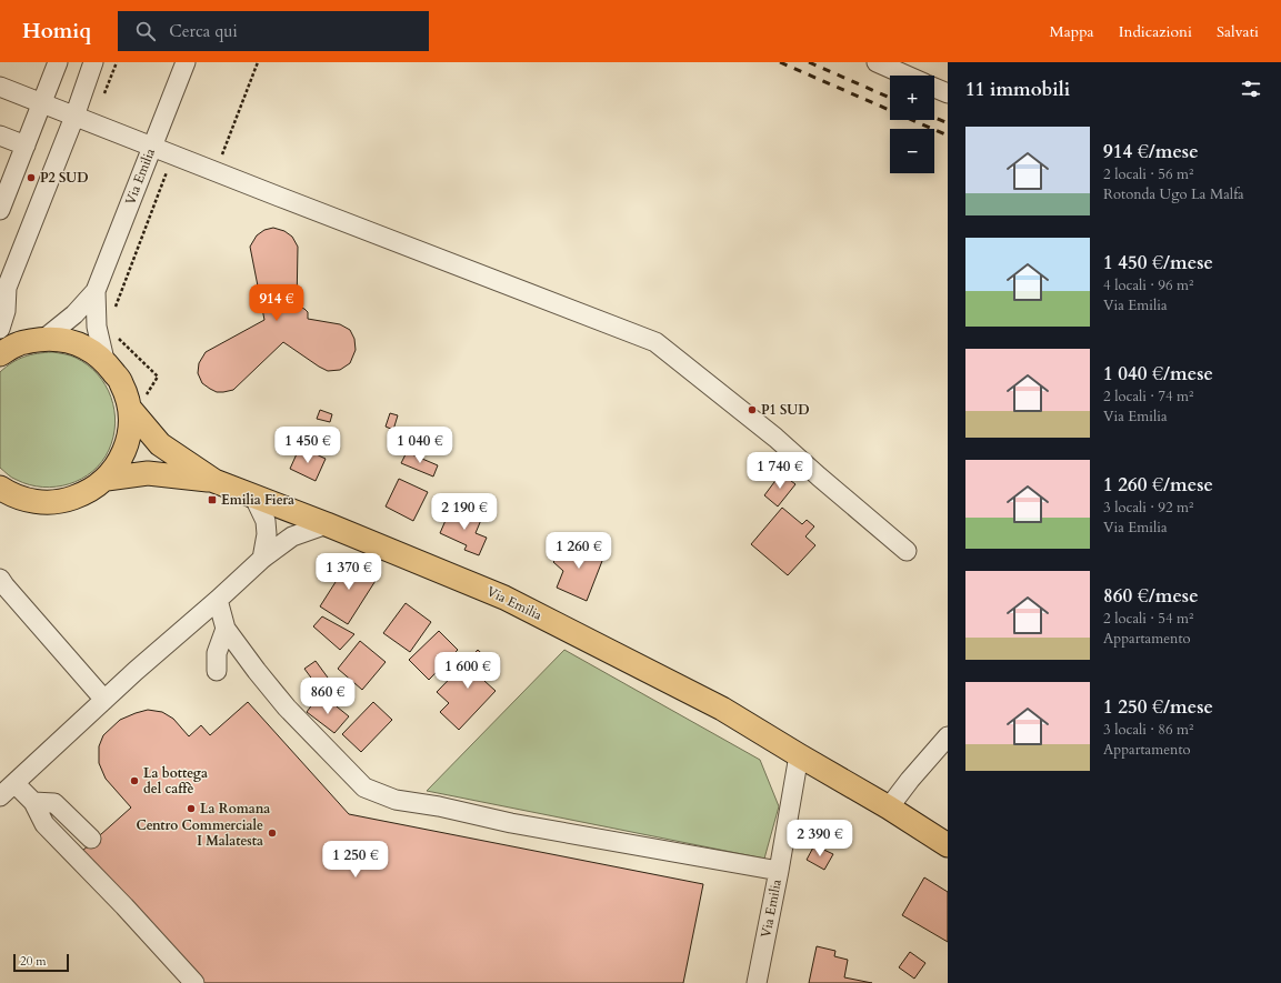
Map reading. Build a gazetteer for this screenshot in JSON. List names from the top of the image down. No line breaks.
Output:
{"streets":{"main road":["Via Emilia"]},"places":{"other":["P2 SUD","P1 SUD","La bottega del caffè","La Romana","Centro Commerciale I Malatesta"],"transit":["Emilia Fiera"]},"scale_bar":"20 m","page":{"header":"Homiq","search":"Cerca qui","nav":["Mappa","Indicazioni","Salvati"],"heading":"11 immobili","map_buttons":["+","−"],"list":[{"name":"914 €/mese","note":"2 locali · 56 m² · Rotonda Ugo La Malfa"},{"name":"1 450 €/mese","note":"4 locali · 96 m² · Via Emilia"},{"name":"1 040 €/mese","note":"2 locali · 74 m² · Via Emilia"},{"name":"1 260 €/mese","note":"3 locali · 92 m² · Via Emilia"},{"name":"860 €/mese","note":"2 locali · 54 m² · Appartamento"},{"name":"1 250 €/mese","note":"3 locali · 86 m² · Appartamento"}],"price":["914 €","1 450 €","1 040 €","1 740 €","2 190 €","1 260 €","1 370 €","1 600 €","860 €","2 390 €","1 250 €"],"scale":"20 m"}}
